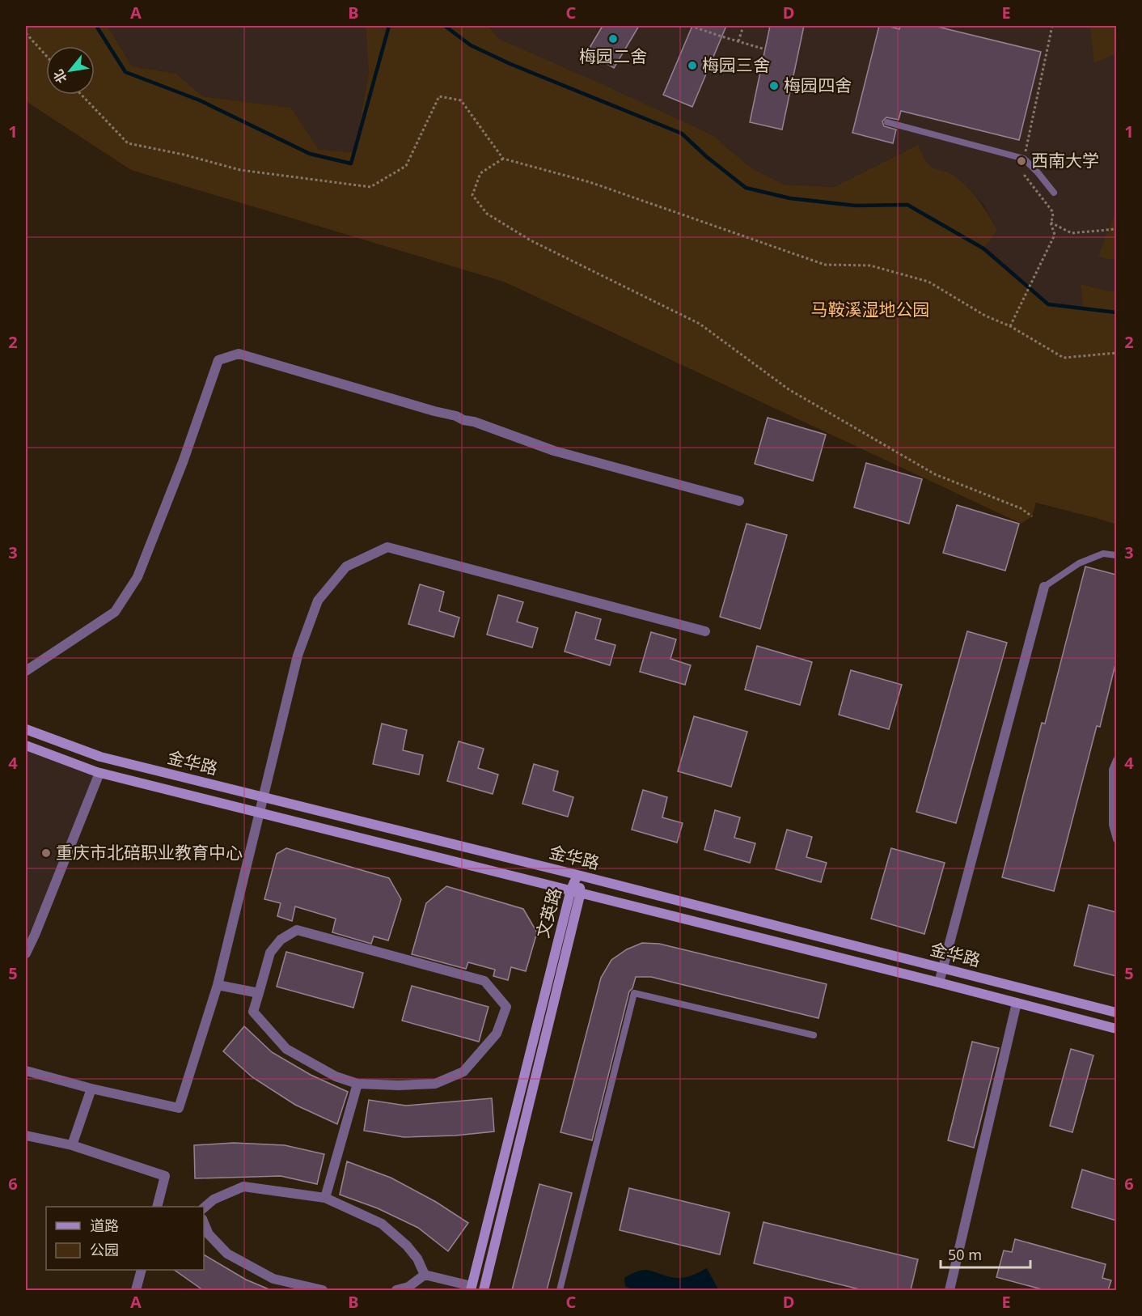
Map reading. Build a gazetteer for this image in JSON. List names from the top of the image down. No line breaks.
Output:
{"streets":{"main road":["金华路","文英路"]},"crossings":[["金华路","文英路"]],"parks":["马鞍溪湿地公园"],"places":["梅园二舍","梅园三舍","梅园四舍","西南大学","重庆市北碚职业教育中心"],"legend":["道路","公园"],"scale_bar":"50 m","north":"bottom left","grid":{"columns":["A","B","C","D","E"],"rows":["1","2","3","4","5","6"]}}
